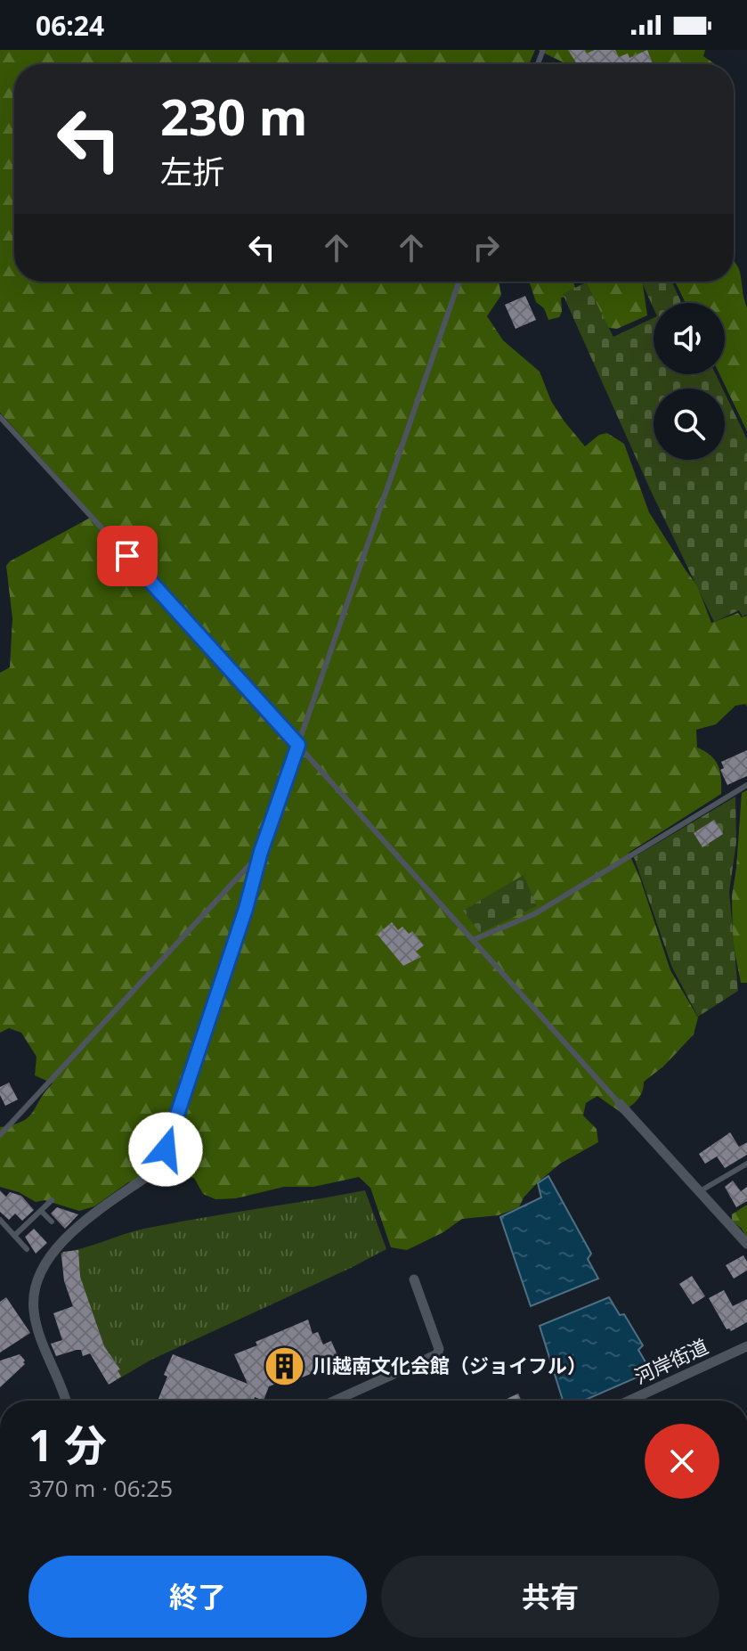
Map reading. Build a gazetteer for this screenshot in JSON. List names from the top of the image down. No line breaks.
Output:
{"streets":{"street":["河岸街道"]},"places":{"building":["川越南文化会館（ジョイフル）"]},"page":{"status":"06:24","turn":["230 m","左折"],"heading":["1 分","370 m · 06:25"],"buttons":["終了","共有"]}}
